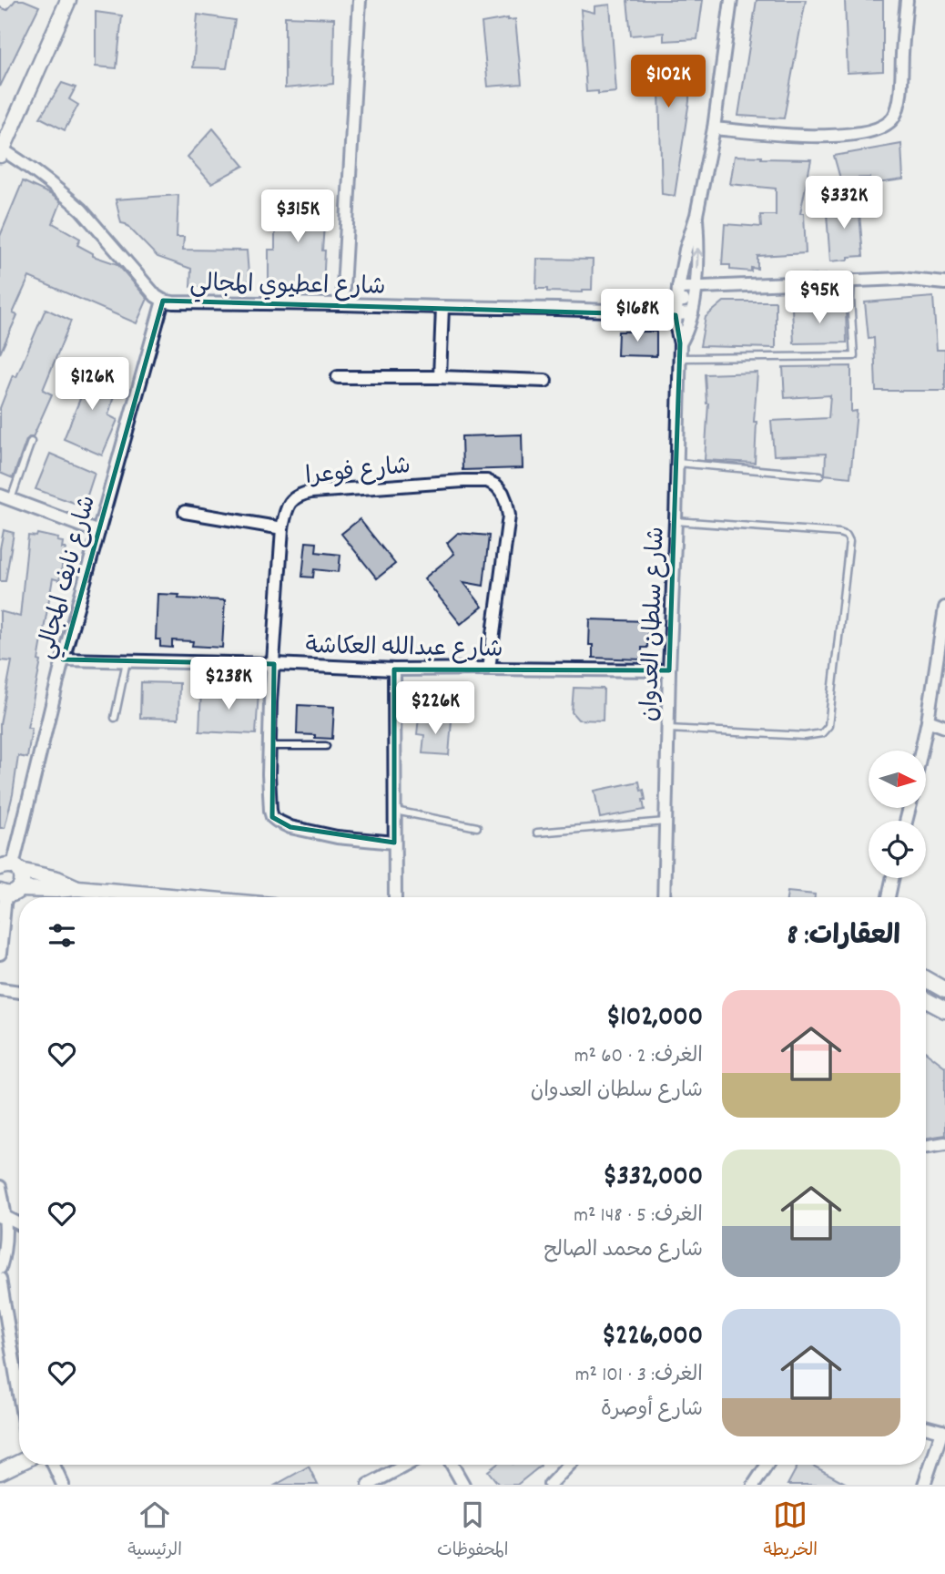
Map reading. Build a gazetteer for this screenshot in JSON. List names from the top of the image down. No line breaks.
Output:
{"streets":{"street":["شارع اعطيوي المجالي","شارع فوعرا","شارع نايف المجالي","شارع سلطان العدوان","شارع عبدالله العكاشة"]},"crossings":[["شارع اعطيوي المجالي","شارع نايف المجالي"],["شارع اعطيوي المجالي","شارع سلطان العدوان"],["شارع فوعرا","شارع عبدالله العكاشة"],["شارع نايف المجالي","شارع عبدالله العكاشة"],["شارع سلطان العدوان","شارع عبدالله العكاشة"]],"north":"right","page":{"price":["$102K","$332K","$315K","$95K","$168K","$126K","$238K","$226K"],"heading":"العقارات: 8","list":[{"name":"$102,000","note":"الغرف: 2 · 60 m² · شارع سلطان العدوان"},{"name":"$332,000","note":"الغرف: 5 · 148 m² · شارع محمد الصالح"},{"name":"$226,000","note":"الغرف: 3 · 101 m² · شارع أوصرة"}],"tabs":["الخريطة","المحفوظات","الرئيسية"]}}
